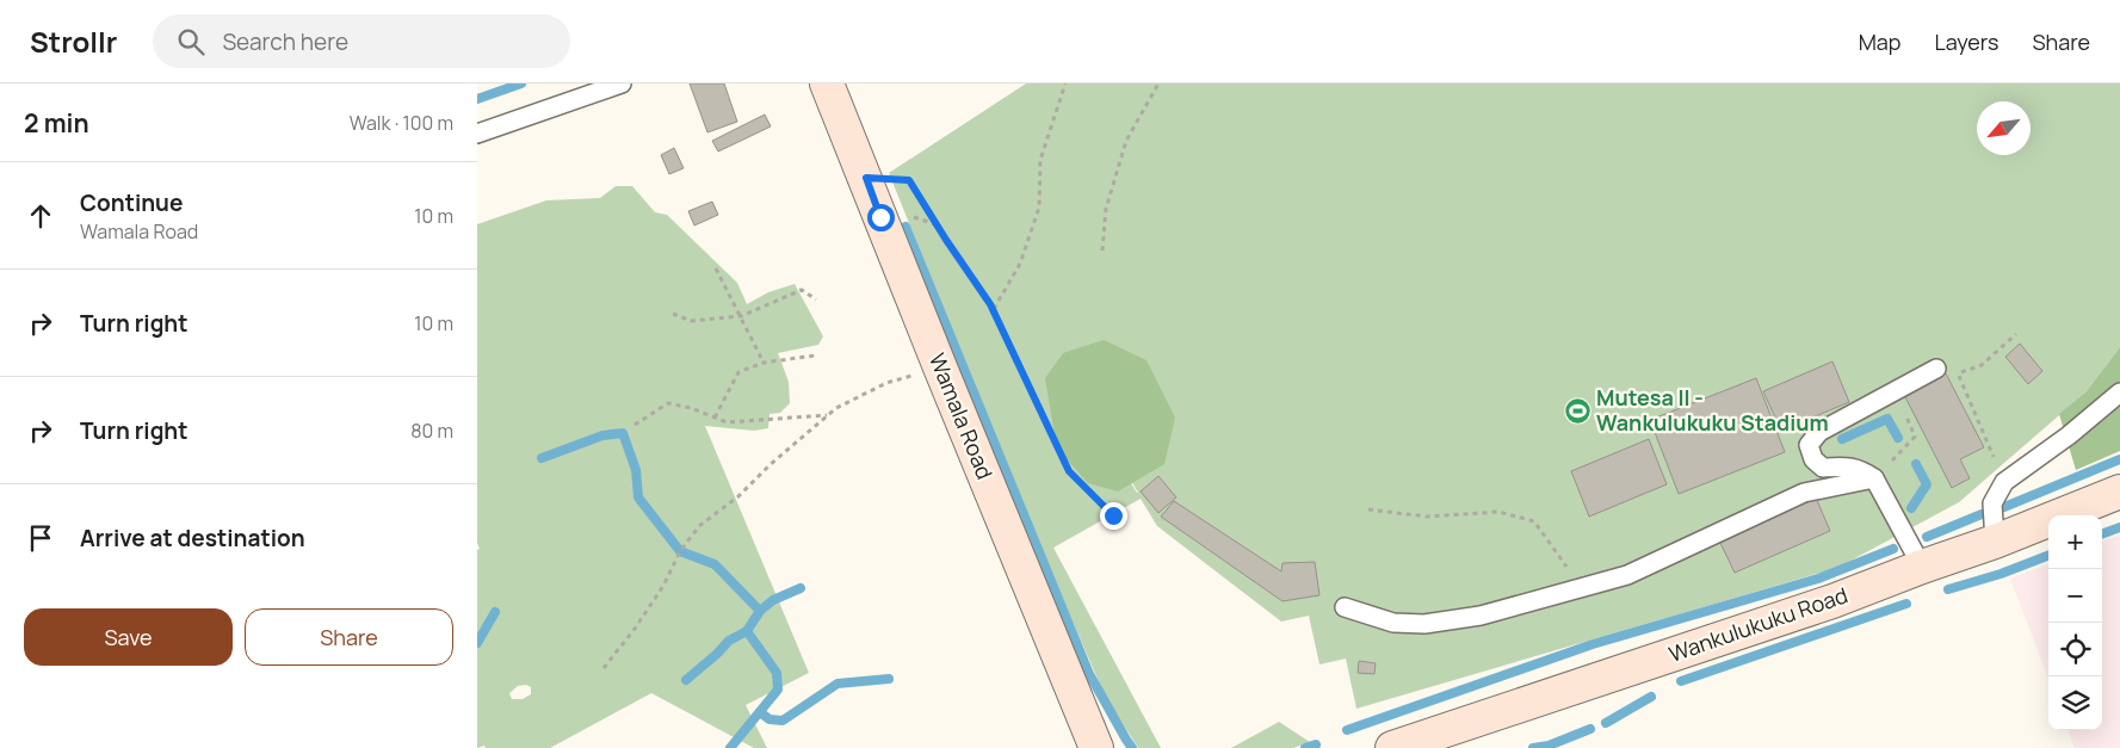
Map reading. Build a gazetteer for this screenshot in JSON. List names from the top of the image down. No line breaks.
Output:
{"streets":{"main road":["Wamala Road","Wankulukuku Road"]},"places":{"sports":["Mutesa II - Wankulukuku Stadium"]},"north":"bottom left","page":{"header":"Strollr","search":"Search here","nav":["Map","Layers","Share"],"heading":["2 min","Walk · 100 m"],"list":[["Continue","Wamala Road","10 m"],["Turn right","10 m"],["Turn right","80 m"],"Arrive at destination"],"map_buttons":["+","−"],"buttons":["Save","Share"]}}
